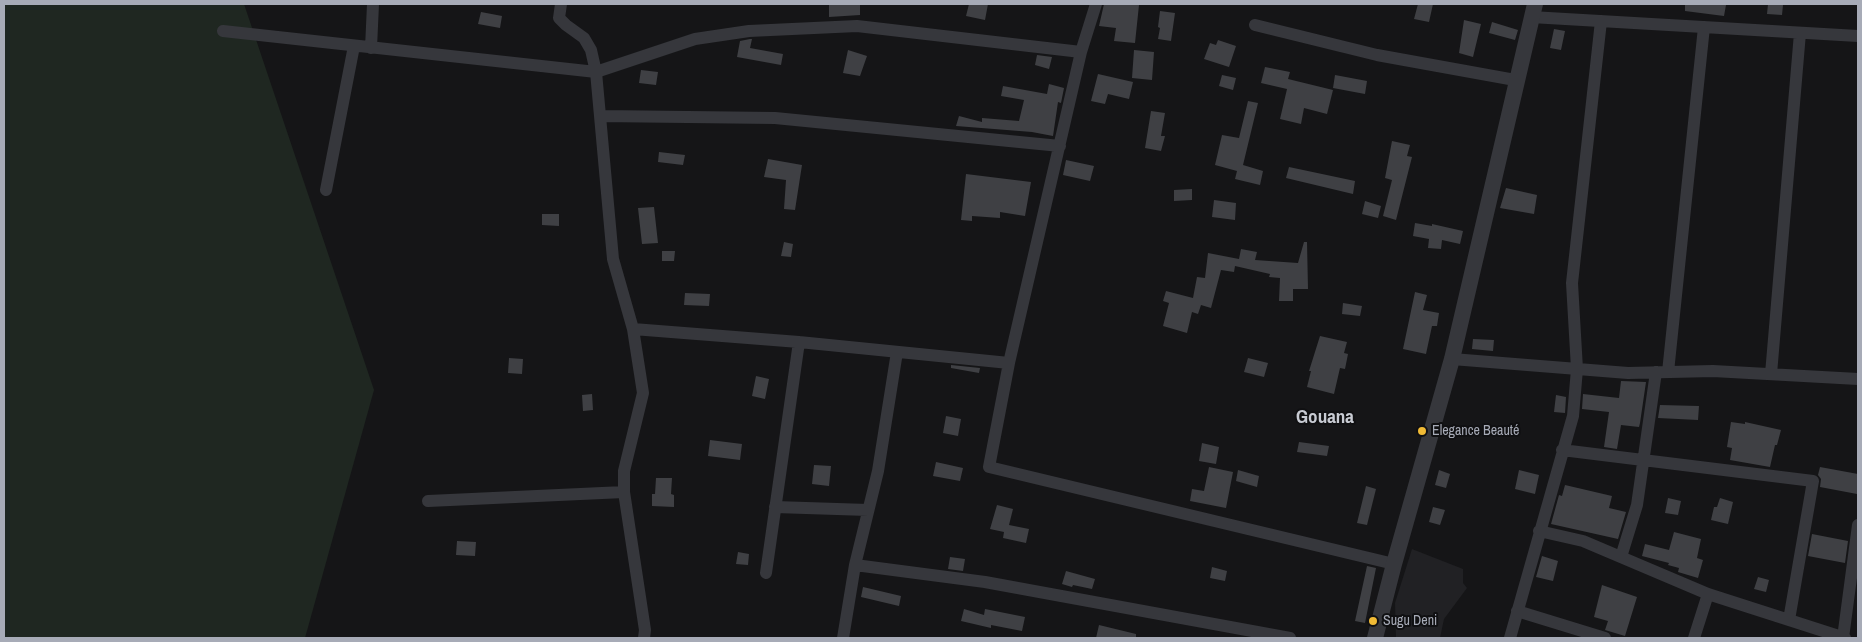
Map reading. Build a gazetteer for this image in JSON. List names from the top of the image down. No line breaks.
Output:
{"districts":["Gouana"],"places":["Elegance Beauté","Sugu Deni"]}
